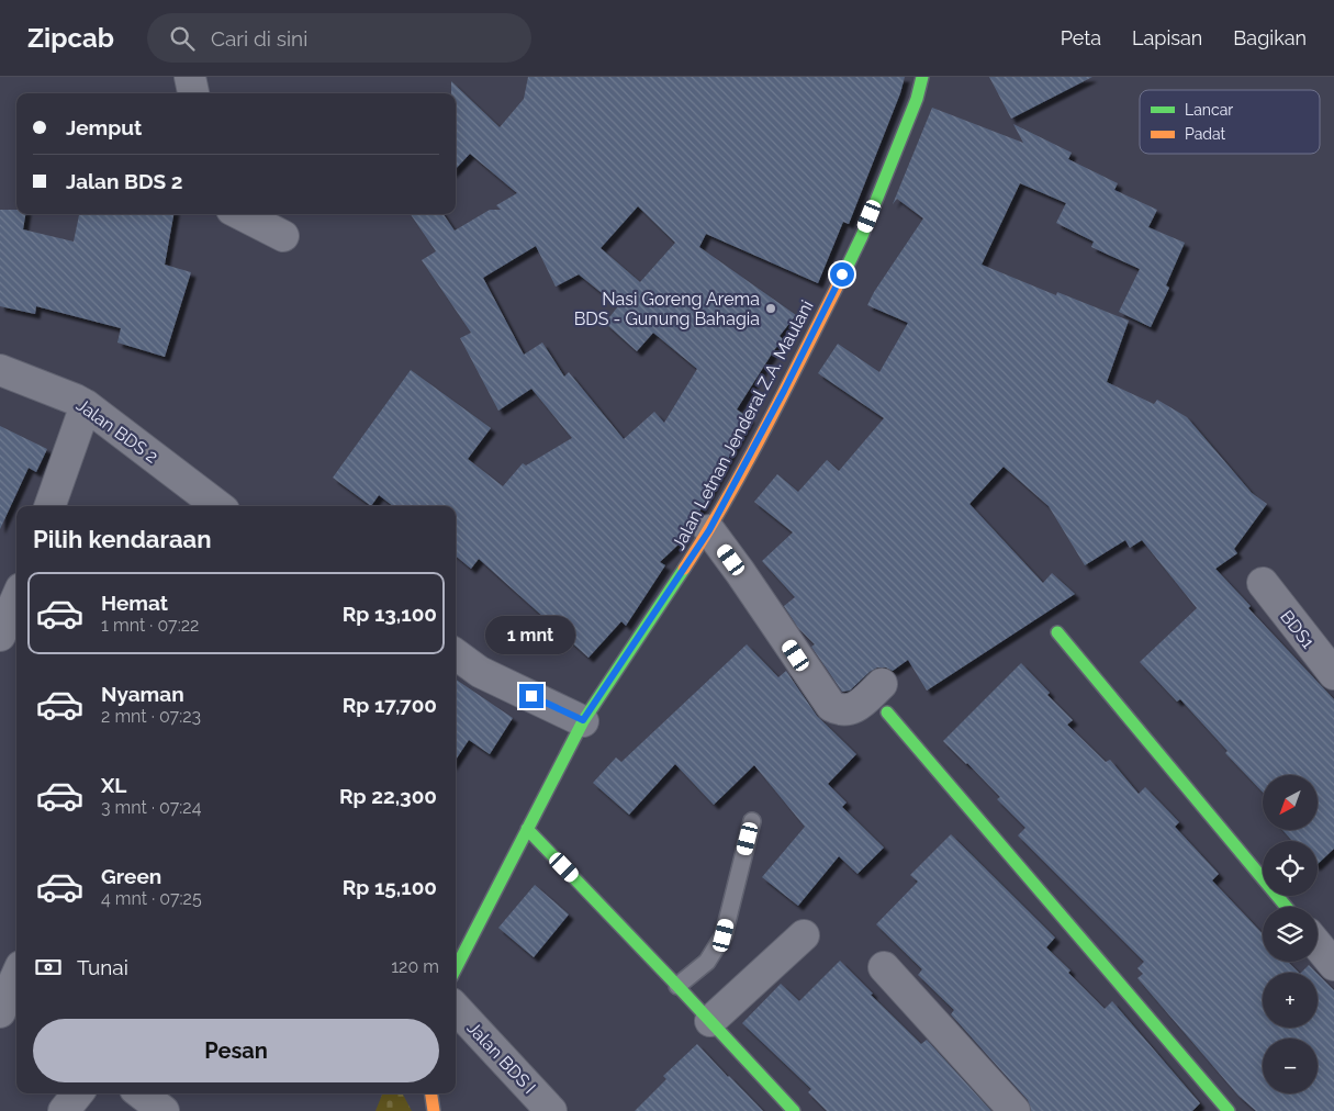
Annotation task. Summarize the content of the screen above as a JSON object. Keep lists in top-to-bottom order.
{
  "streets": {
    "street": [
      "Jalan Letnan Jenderal Z.A. Maulani",
      "Jalan BDS 2",
      "BDS1",
      "Jalan BDS I"
    ]
  },
  "places": ["Nasi Goreng Arema BDS - Gunung Bahagia"],
  "legend": ["Lancar", "Padat"],
  "north": "bottom left",
  "page": {
    "header": "Zipcab",
    "search": "Cari di sini",
    "nav": ["Peta", "Lapisan", "Bagikan"],
    "banner": ["Jemput", "Jalan BDS 2"],
    "heading": "Pilih kendaraan",
    "list": [
      {
        "name": "Hemat",
        "note": "1 mnt · 07:22",
        "value": "Rp 13,100"
      },
      {
        "name": "Nyaman",
        "note": "2 mnt · 07:23",
        "value": "Rp 17,700"
      },
      {
        "name": "XL",
        "note": "3 mnt · 07:24",
        "value": "Rp 22,300"
      },
      {
        "name": "Green",
        "note": "4 mnt · 07:25",
        "value": "Rp 15,100"
      }
    ],
    "bubble": "1 mnt",
    "map_buttons": ["+", "−"],
    "pay": ["Tunai", "120 m"],
    "buttons": "Pesan"
  }
}
